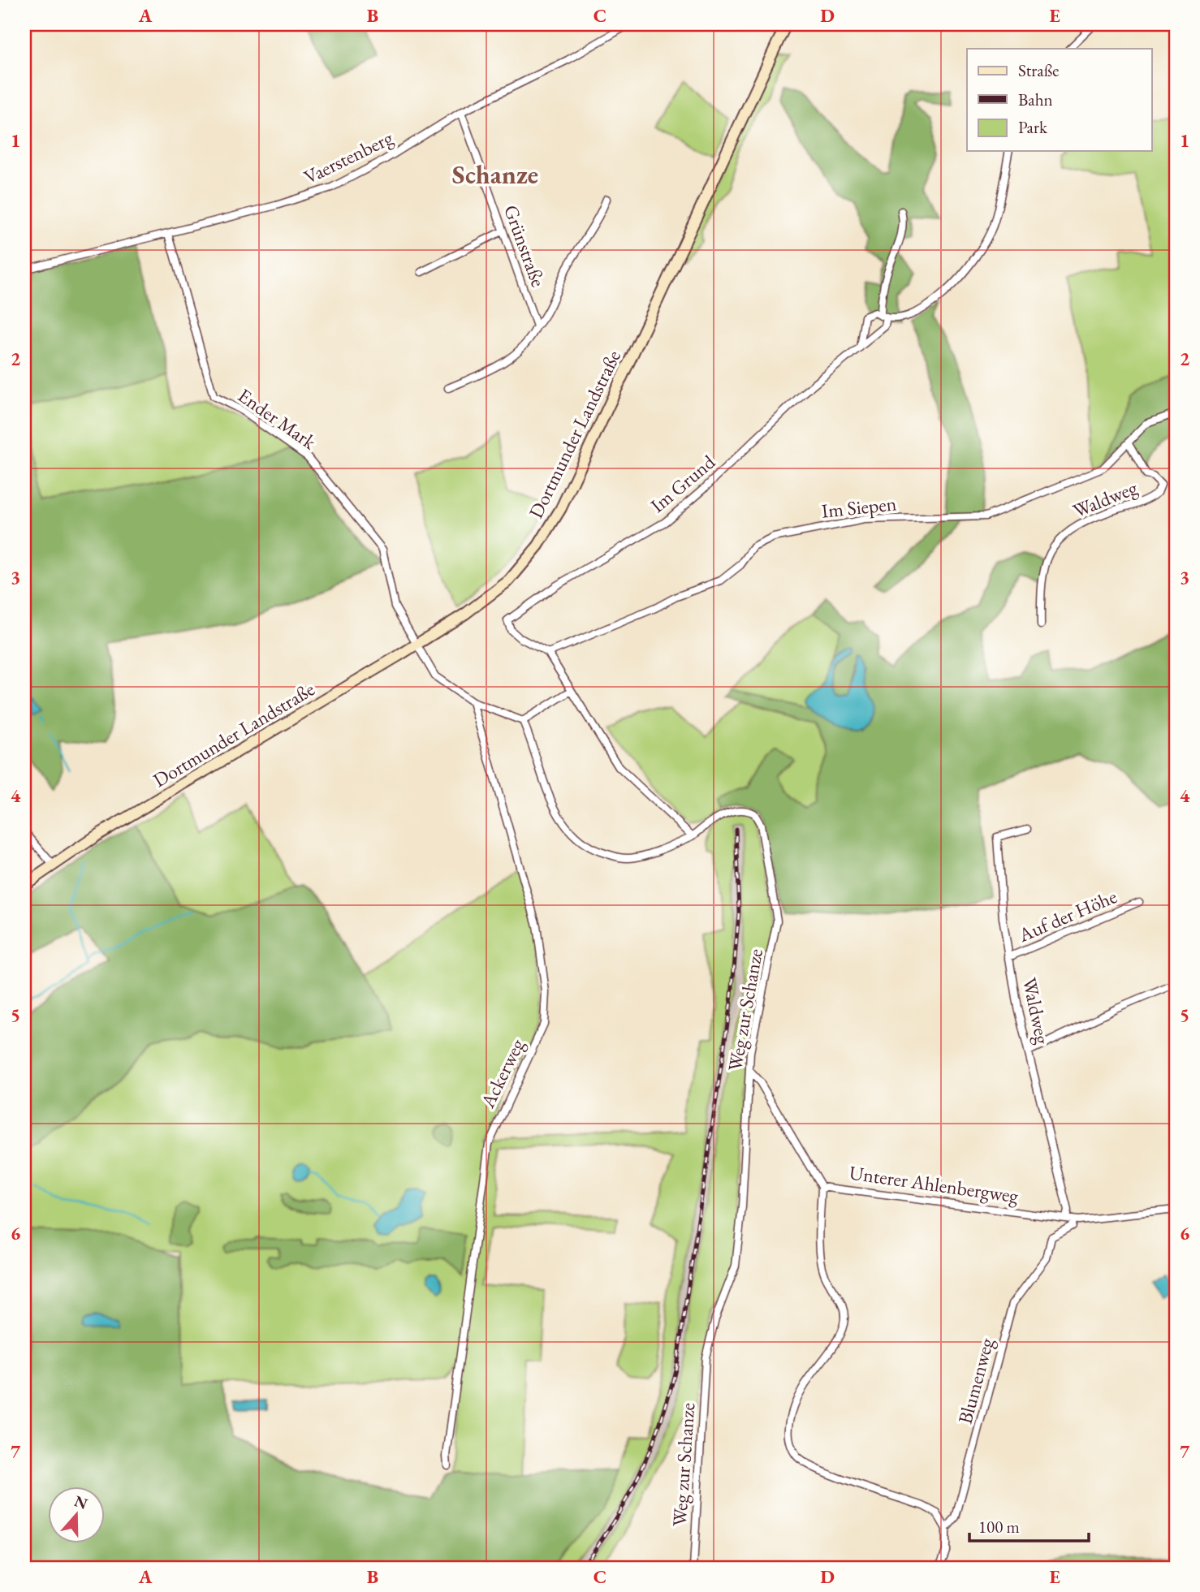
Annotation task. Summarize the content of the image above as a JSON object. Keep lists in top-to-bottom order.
{
  "streets": {
    "main road": ["Dortmunder Landstraße"],
    "street": [
      "Vaerstenberg",
      "Grünstraße",
      "Ender Mark",
      "Im Grund",
      "Waldweg",
      "Im Siepen",
      "Auf der Höhe",
      "Weg zur Schanze",
      "Ackerweg",
      "Unterer Ahlenbergweg",
      "Blumenweg"
    ]
  },
  "crossings": [
    ["Vaerstenberg", "Grünstraße"],
    ["Vaerstenberg", "Ender Mark"],
    ["Ender Mark", "Dortmunder Landstraße"],
    ["Ender Mark", "Ackerweg"],
    ["Im Grund", "Im Siepen"],
    ["Waldweg", "Im Siepen"],
    ["Waldweg", "Auf der Höhe"],
    ["Waldweg", "Unterer Ahlenbergweg"],
    ["Waldweg", "Blumenweg"],
    ["Weg zur Schanze", "Unterer Ahlenbergweg"],
    ["Unterer Ahlenbergweg", "Blumenweg"]
  ],
  "districts": ["Schanze"],
  "legend": ["Straße", "Bahn", "Park"],
  "scale_bar": "100 m",
  "north": "top",
  "grid": {
    "columns": [
      "A",
      "B",
      "C",
      "D",
      "E"
    ],
    "rows": [
      "1",
      "2",
      "3",
      "4",
      "5",
      "6",
      "7"
    ]
  }
}
